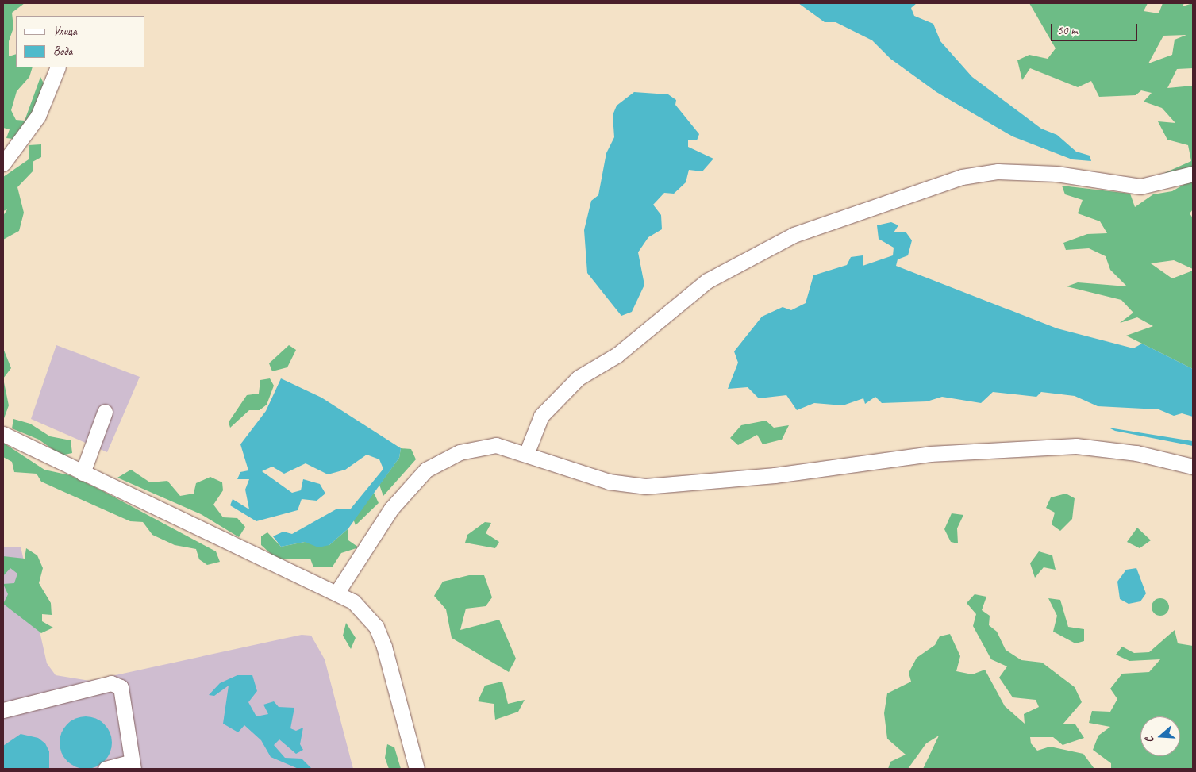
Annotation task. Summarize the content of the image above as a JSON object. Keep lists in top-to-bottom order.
{
  "legend": ["Улица", "Вода"],
  "scale_bar": "50 m",
  "north": "left"
}
